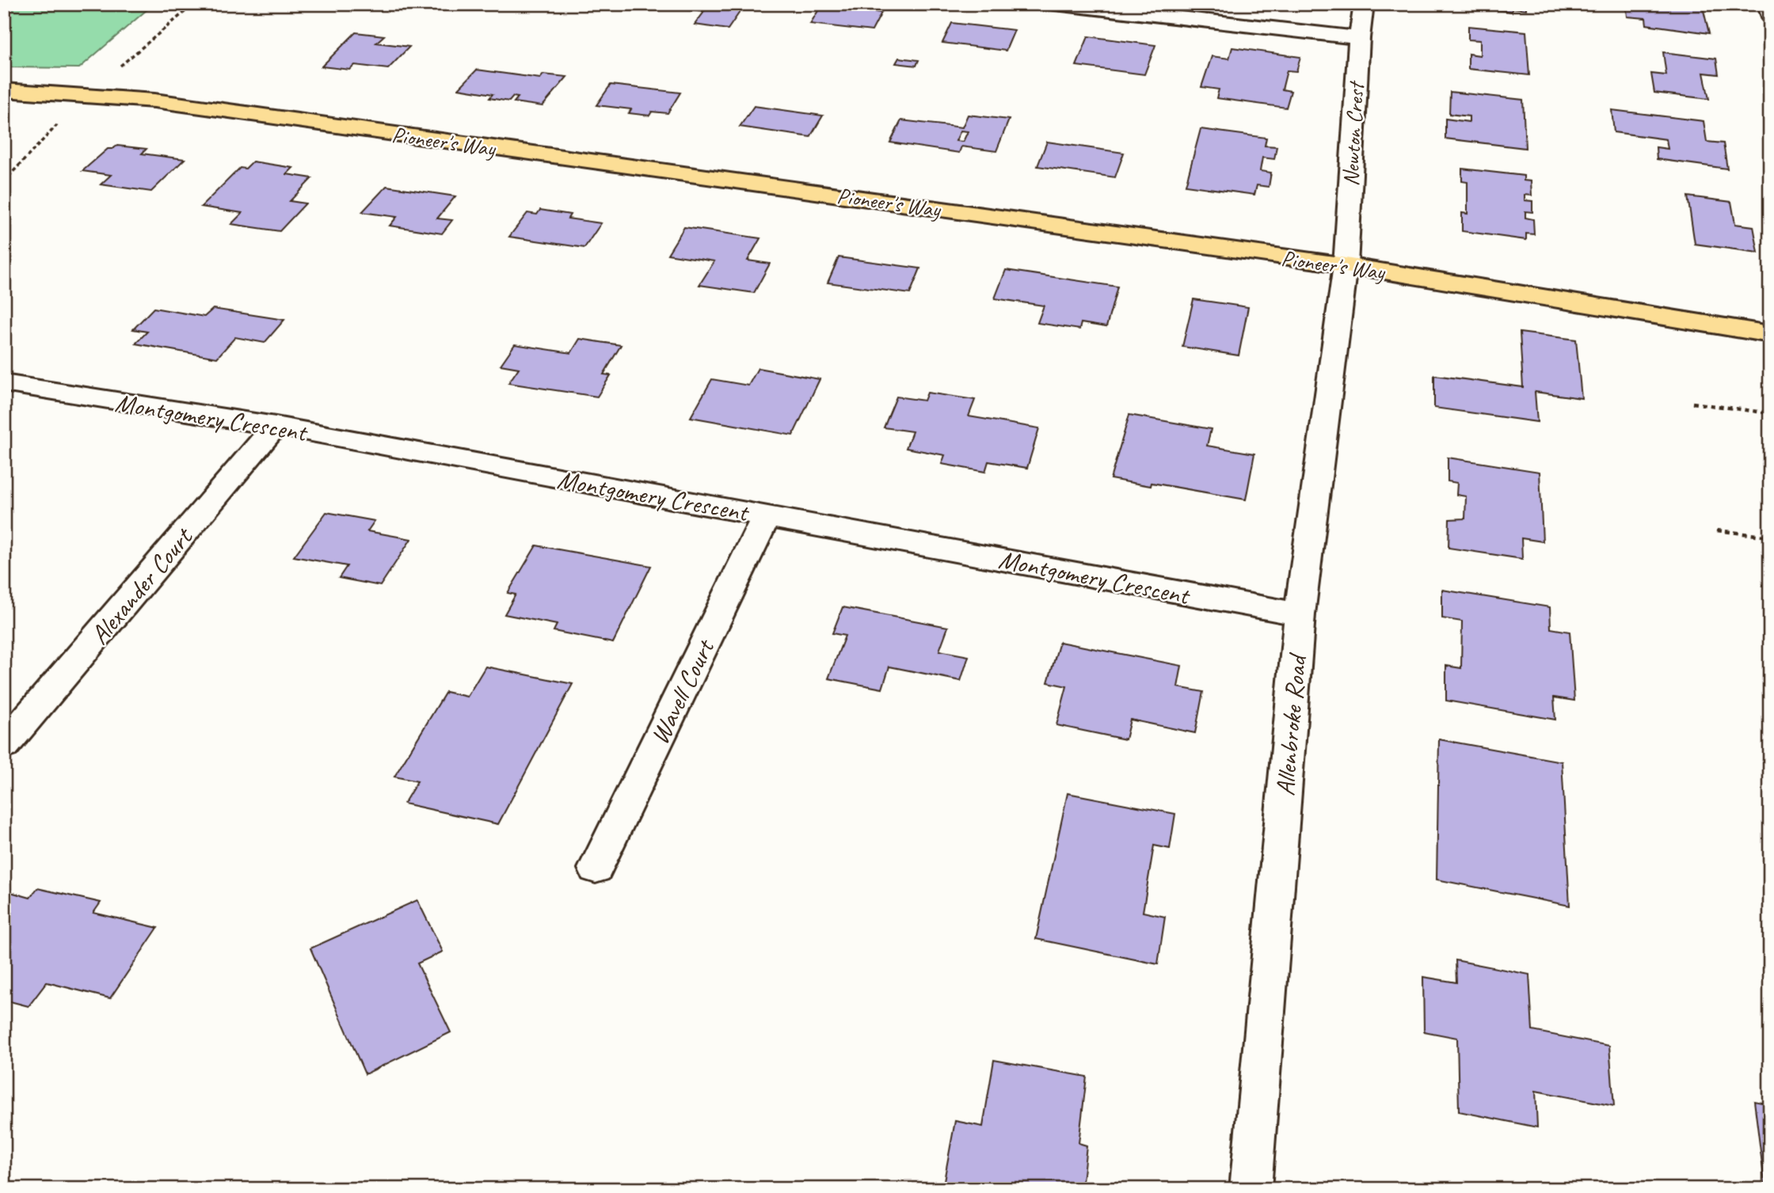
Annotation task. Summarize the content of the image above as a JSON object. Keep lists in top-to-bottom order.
{
  "streets": {
    "main road": ["Pioneer's Way"],
    "street": [
      "Newton Crest",
      "Montgomery Crescent",
      "Alexander Court",
      "Wavell Court",
      "Allenbroke Road"
    ]
  },
  "crossings": [
    ["Newton Crest", "Pioneer's Way"],
    ["Newton Crest", "Allenbroke Road"],
    ["Pioneer's Way", "Allenbroke Road"],
    ["Montgomery Crescent", "Alexander Court"],
    ["Montgomery Crescent", "Wavell Court"],
    ["Montgomery Crescent", "Allenbroke Road"]
  ]
}
